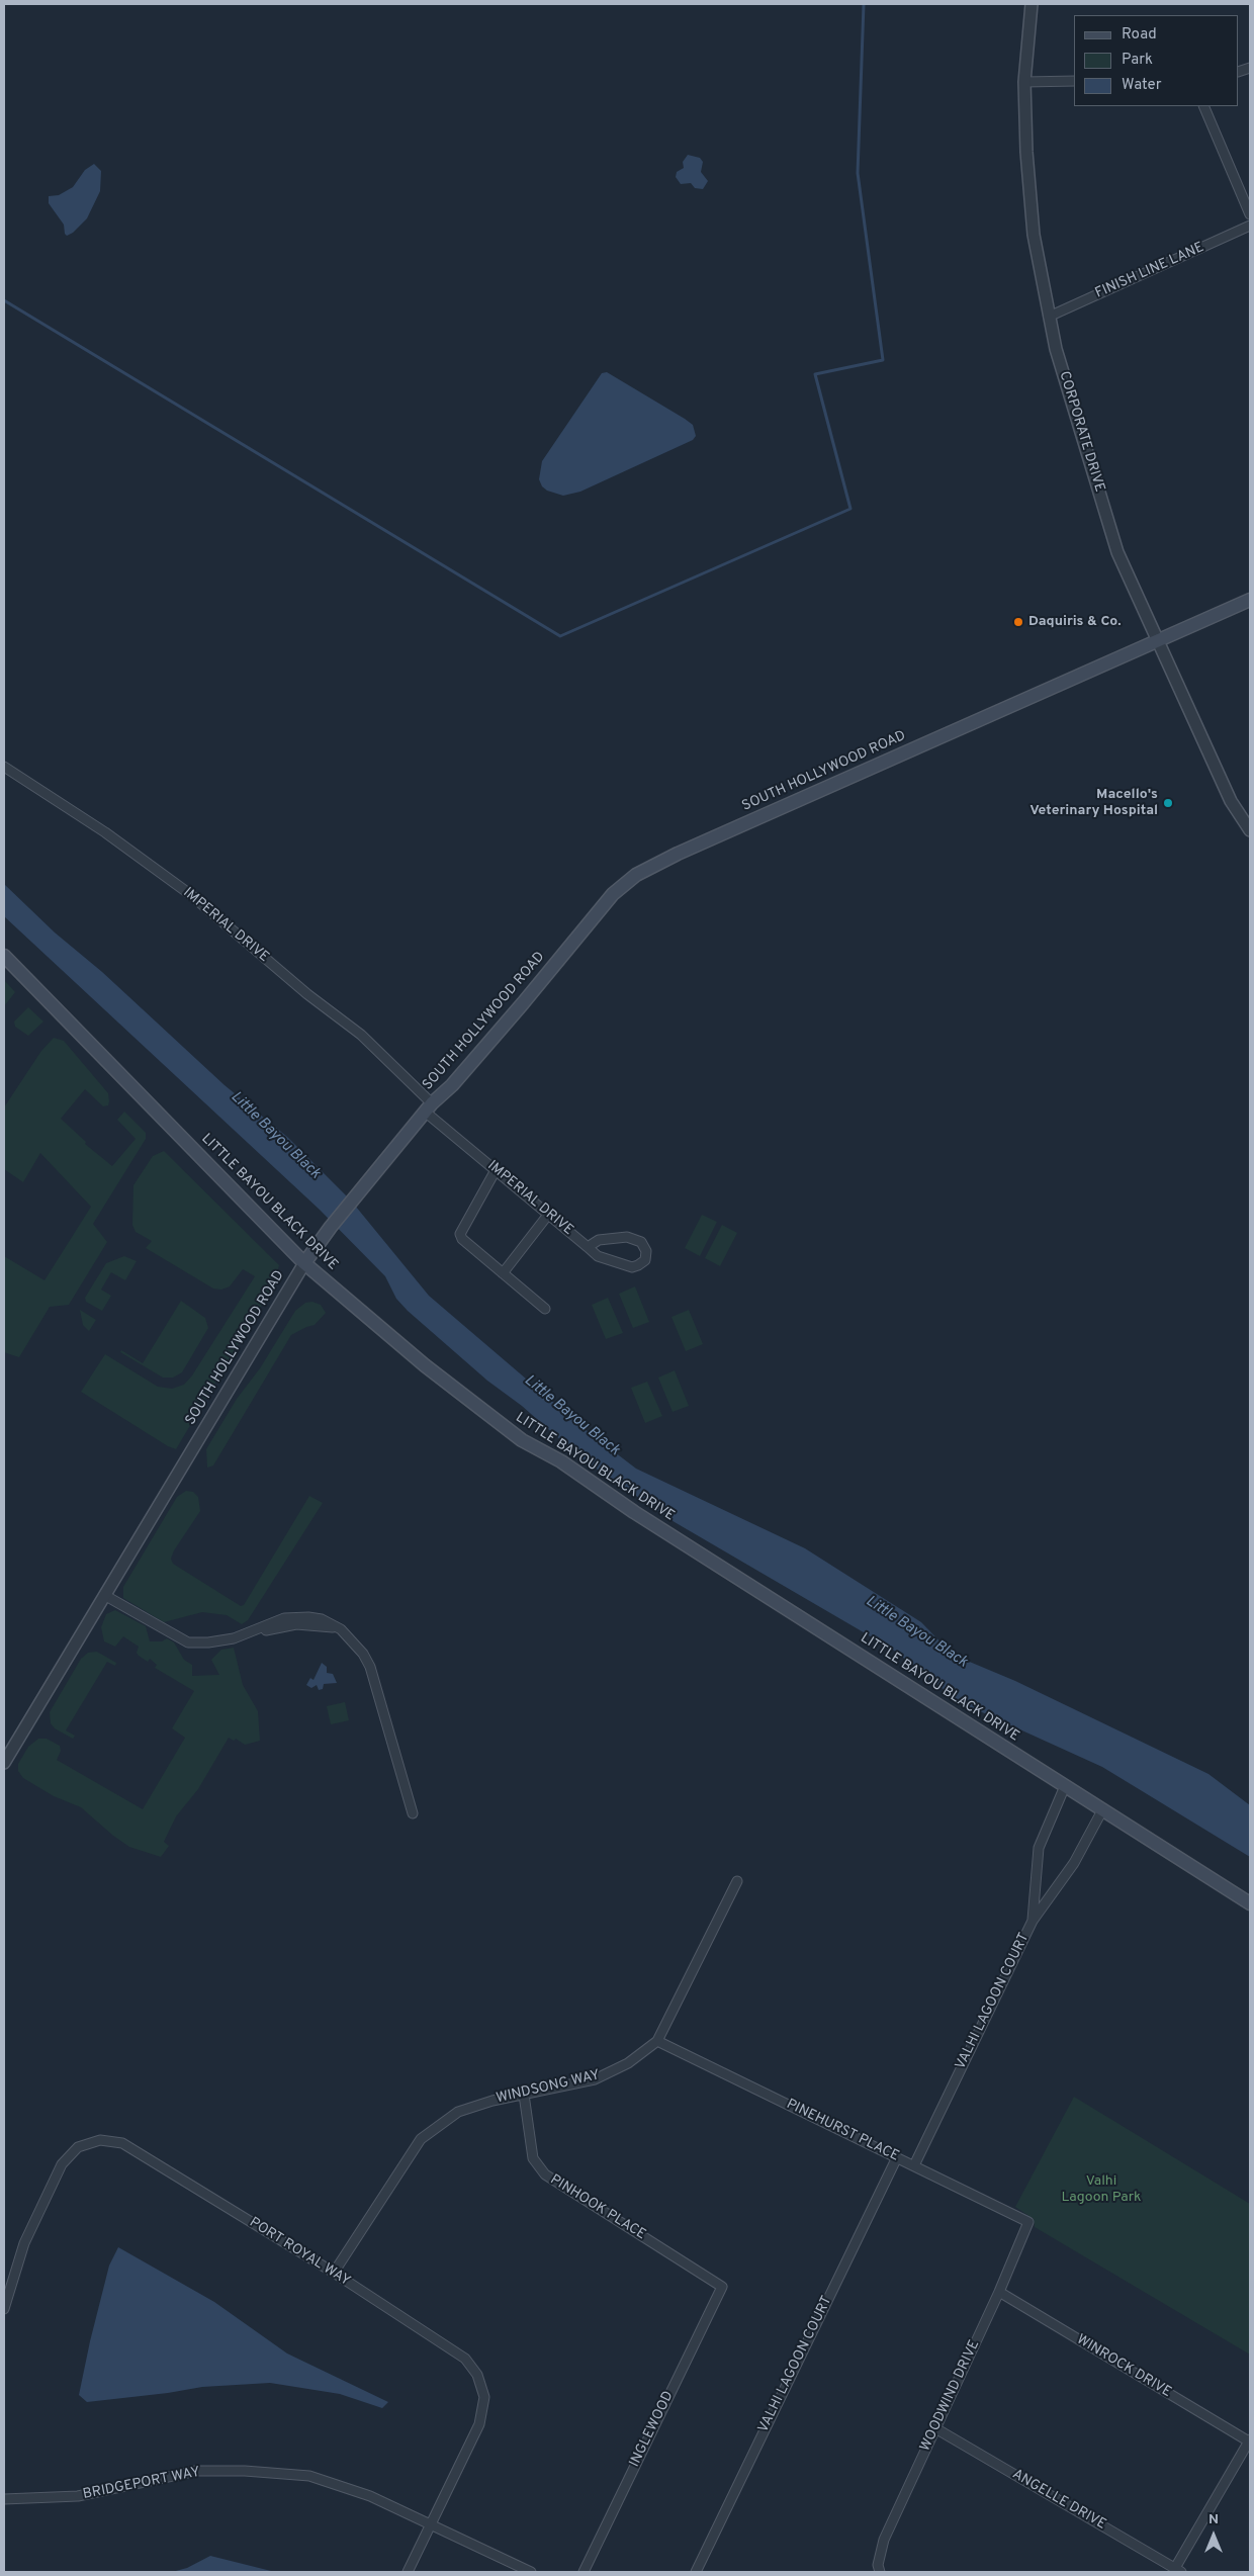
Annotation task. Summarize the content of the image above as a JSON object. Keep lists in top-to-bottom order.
{
  "streets": {
    "main road": ["SOUTH HOLLYWOOD ROAD", "LITTLE BAYOU BLACK DRIVE"],
    "street": [
      "FINISH LINE LANE",
      "CORPORATE DRIVE",
      "IMPERIAL DRIVE",
      "VALHI LAGOON COURT",
      "WINDSONG WAY",
      "PINEHURST PLACE",
      "PINHOOK PLACE",
      "PORT ROYAL WAY",
      "WINROCK DRIVE",
      "WOODWIND DRIVE",
      "INGLEWOOD",
      "BRIDGEPORT WAY",
      "ANGELLE DRIVE"
    ]
  },
  "crossings": [
    ["FINISH LINE LANE", "CORPORATE DRIVE"],
    ["CORPORATE DRIVE", "SOUTH HOLLYWOOD ROAD"],
    ["SOUTH HOLLYWOOD ROAD", "IMPERIAL DRIVE"],
    ["SOUTH HOLLYWOOD ROAD", "LITTLE BAYOU BLACK DRIVE"],
    ["LITTLE BAYOU BLACK DRIVE", "VALHI LAGOON COURT"],
    ["VALHI LAGOON COURT", "PINEHURST PLACE"],
    ["WINDSONG WAY", "PINEHURST PLACE"],
    ["WINDSONG WAY", "PINHOOK PLACE"],
    ["WINDSONG WAY", "PORT ROYAL WAY"],
    ["PINEHURST PLACE", "WOODWIND DRIVE"],
    ["PINHOOK PLACE", "INGLEWOOD"],
    ["PORT ROYAL WAY", "BRIDGEPORT WAY"],
    ["WINROCK DRIVE", "WOODWIND DRIVE"],
    ["WOODWIND DRIVE", "ANGELLE DRIVE"]
  ],
  "water": ["Little Bayou Black"],
  "parks": ["Valhi Lagoon Park"],
  "places": ["Daquiris & Co.", "Macello's Veterinary Hospital"],
  "legend": ["Road", "Park", "Water"],
  "north": "top"
}
